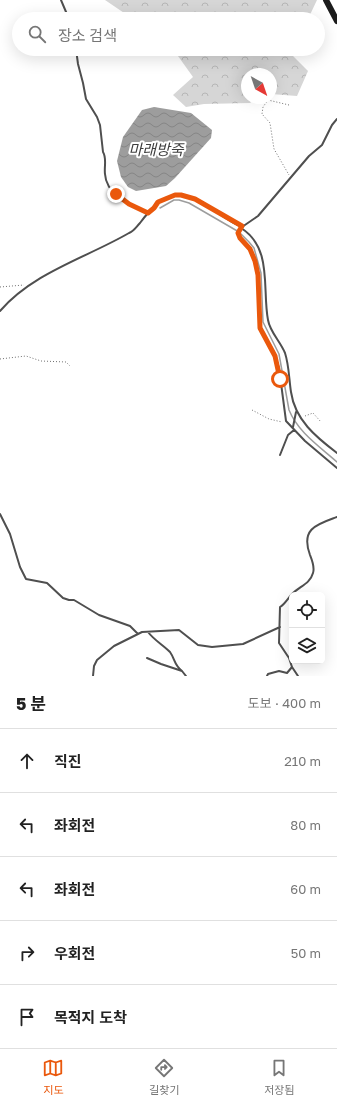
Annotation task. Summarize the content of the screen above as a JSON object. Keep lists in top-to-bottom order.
{
  "water": ["마래방죽"],
  "north": "bottom right",
  "page": {
    "search": "장소 검색",
    "heading": ["5 분", "도보 · 400 m"],
    "list": [
      ["직진", "210 m"],
      ["좌회전", "80 m"],
      ["좌회전", "60 m"],
      ["우회전", "50 m"],
      "목적지 도착"
    ],
    "nav": ["지도", "길찾기", "저장됨"]
  }
}
